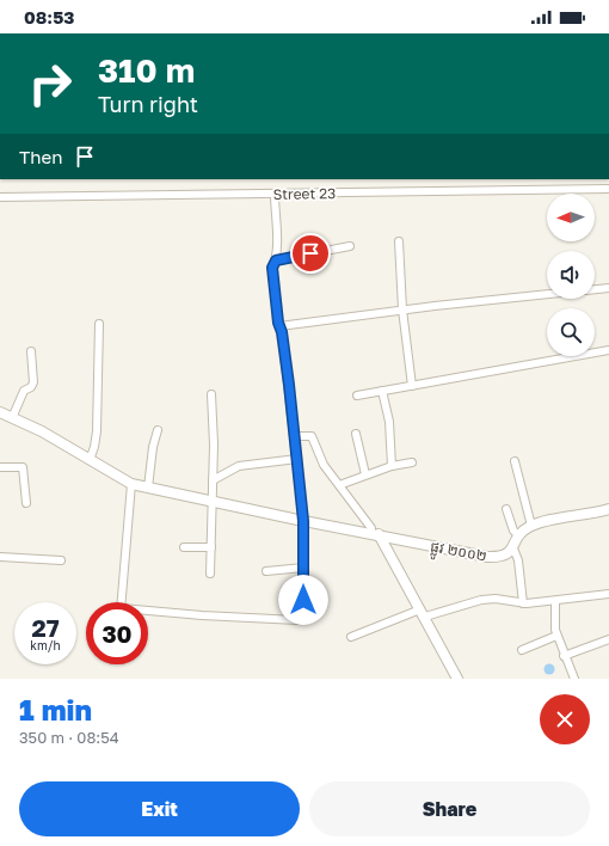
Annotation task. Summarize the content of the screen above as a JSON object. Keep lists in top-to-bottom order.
{
  "streets": {
    "street": ["Street 23", "ផ្លូវ ២០០២"]
  },
  "north": "left",
  "page": {
    "status": "08:53",
    "turn": ["310 m", "Turn right"],
    "then": "Then",
    "speed": "27 km/h",
    "limit": "30",
    "heading": ["1 min", "350 m · 08:54"],
    "buttons": ["Exit", "Share"]
  }
}
